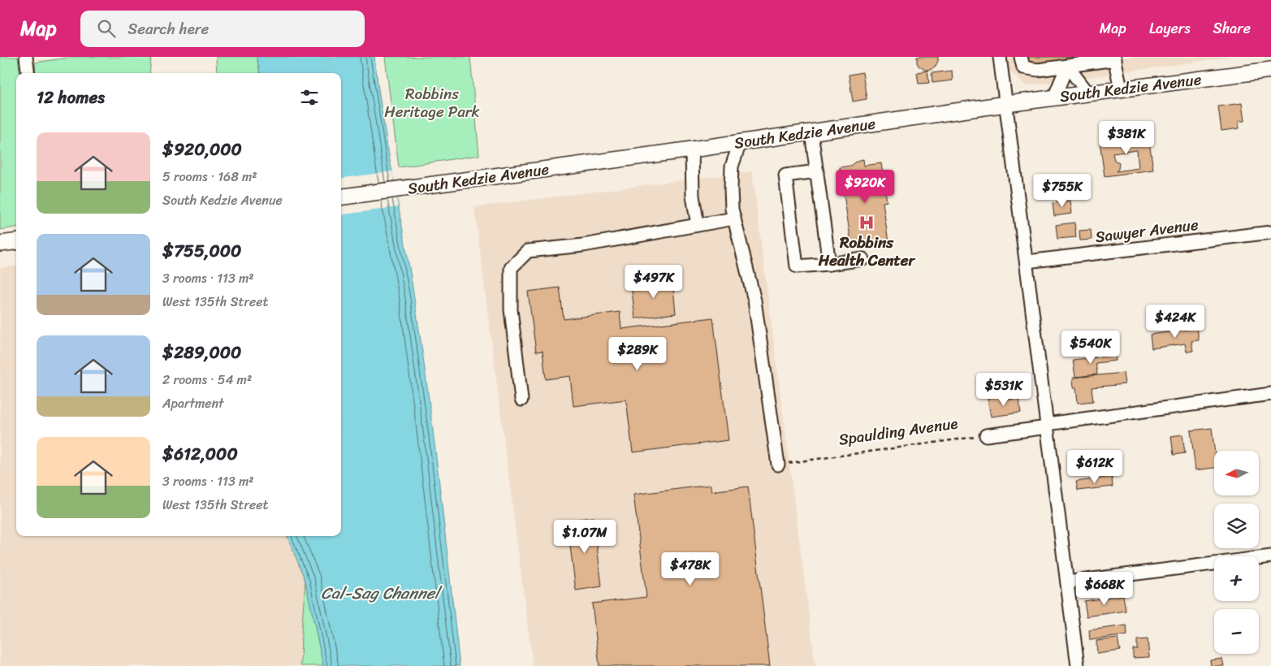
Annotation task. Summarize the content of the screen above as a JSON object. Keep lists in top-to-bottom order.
{
  "streets": {
    "main road": ["South Kedzie Avenue"],
    "street": ["Sawyer Avenue"],
    "path": ["Spaulding Avenue"]
  },
  "water": ["Cal-Sag Channel"],
  "parks": ["Robbins Heritage Park"],
  "places": {
    "hospital": ["Robbins Health Center"]
  },
  "north": "left",
  "page": {
    "header": "Map",
    "search": "Search here",
    "nav": ["Map", "Layers", "Share"],
    "heading": "12 homes",
    "price": [
      "$381K",
      "$920K",
      "$755K",
      "$497K",
      "$424K",
      "$540K",
      "$289K",
      "$531K",
      "$612K",
      "$1.07M",
      "$478K",
      "$668K"
    ],
    "list": [
      {
        "name": "$920,000",
        "note": "5 rooms · 168 m² · South Kedzie Avenue"
      },
      {
        "name": "$755,000",
        "note": "3 rooms · 113 m² · West 135th Street"
      },
      {
        "name": "$289,000",
        "note": "2 rooms · 54 m² · Apartment"
      },
      {
        "name": "$612,000",
        "note": "3 rooms · 113 m² · West 135th Street"
      }
    ],
    "map_buttons": ["+", "−"]
  }
}
